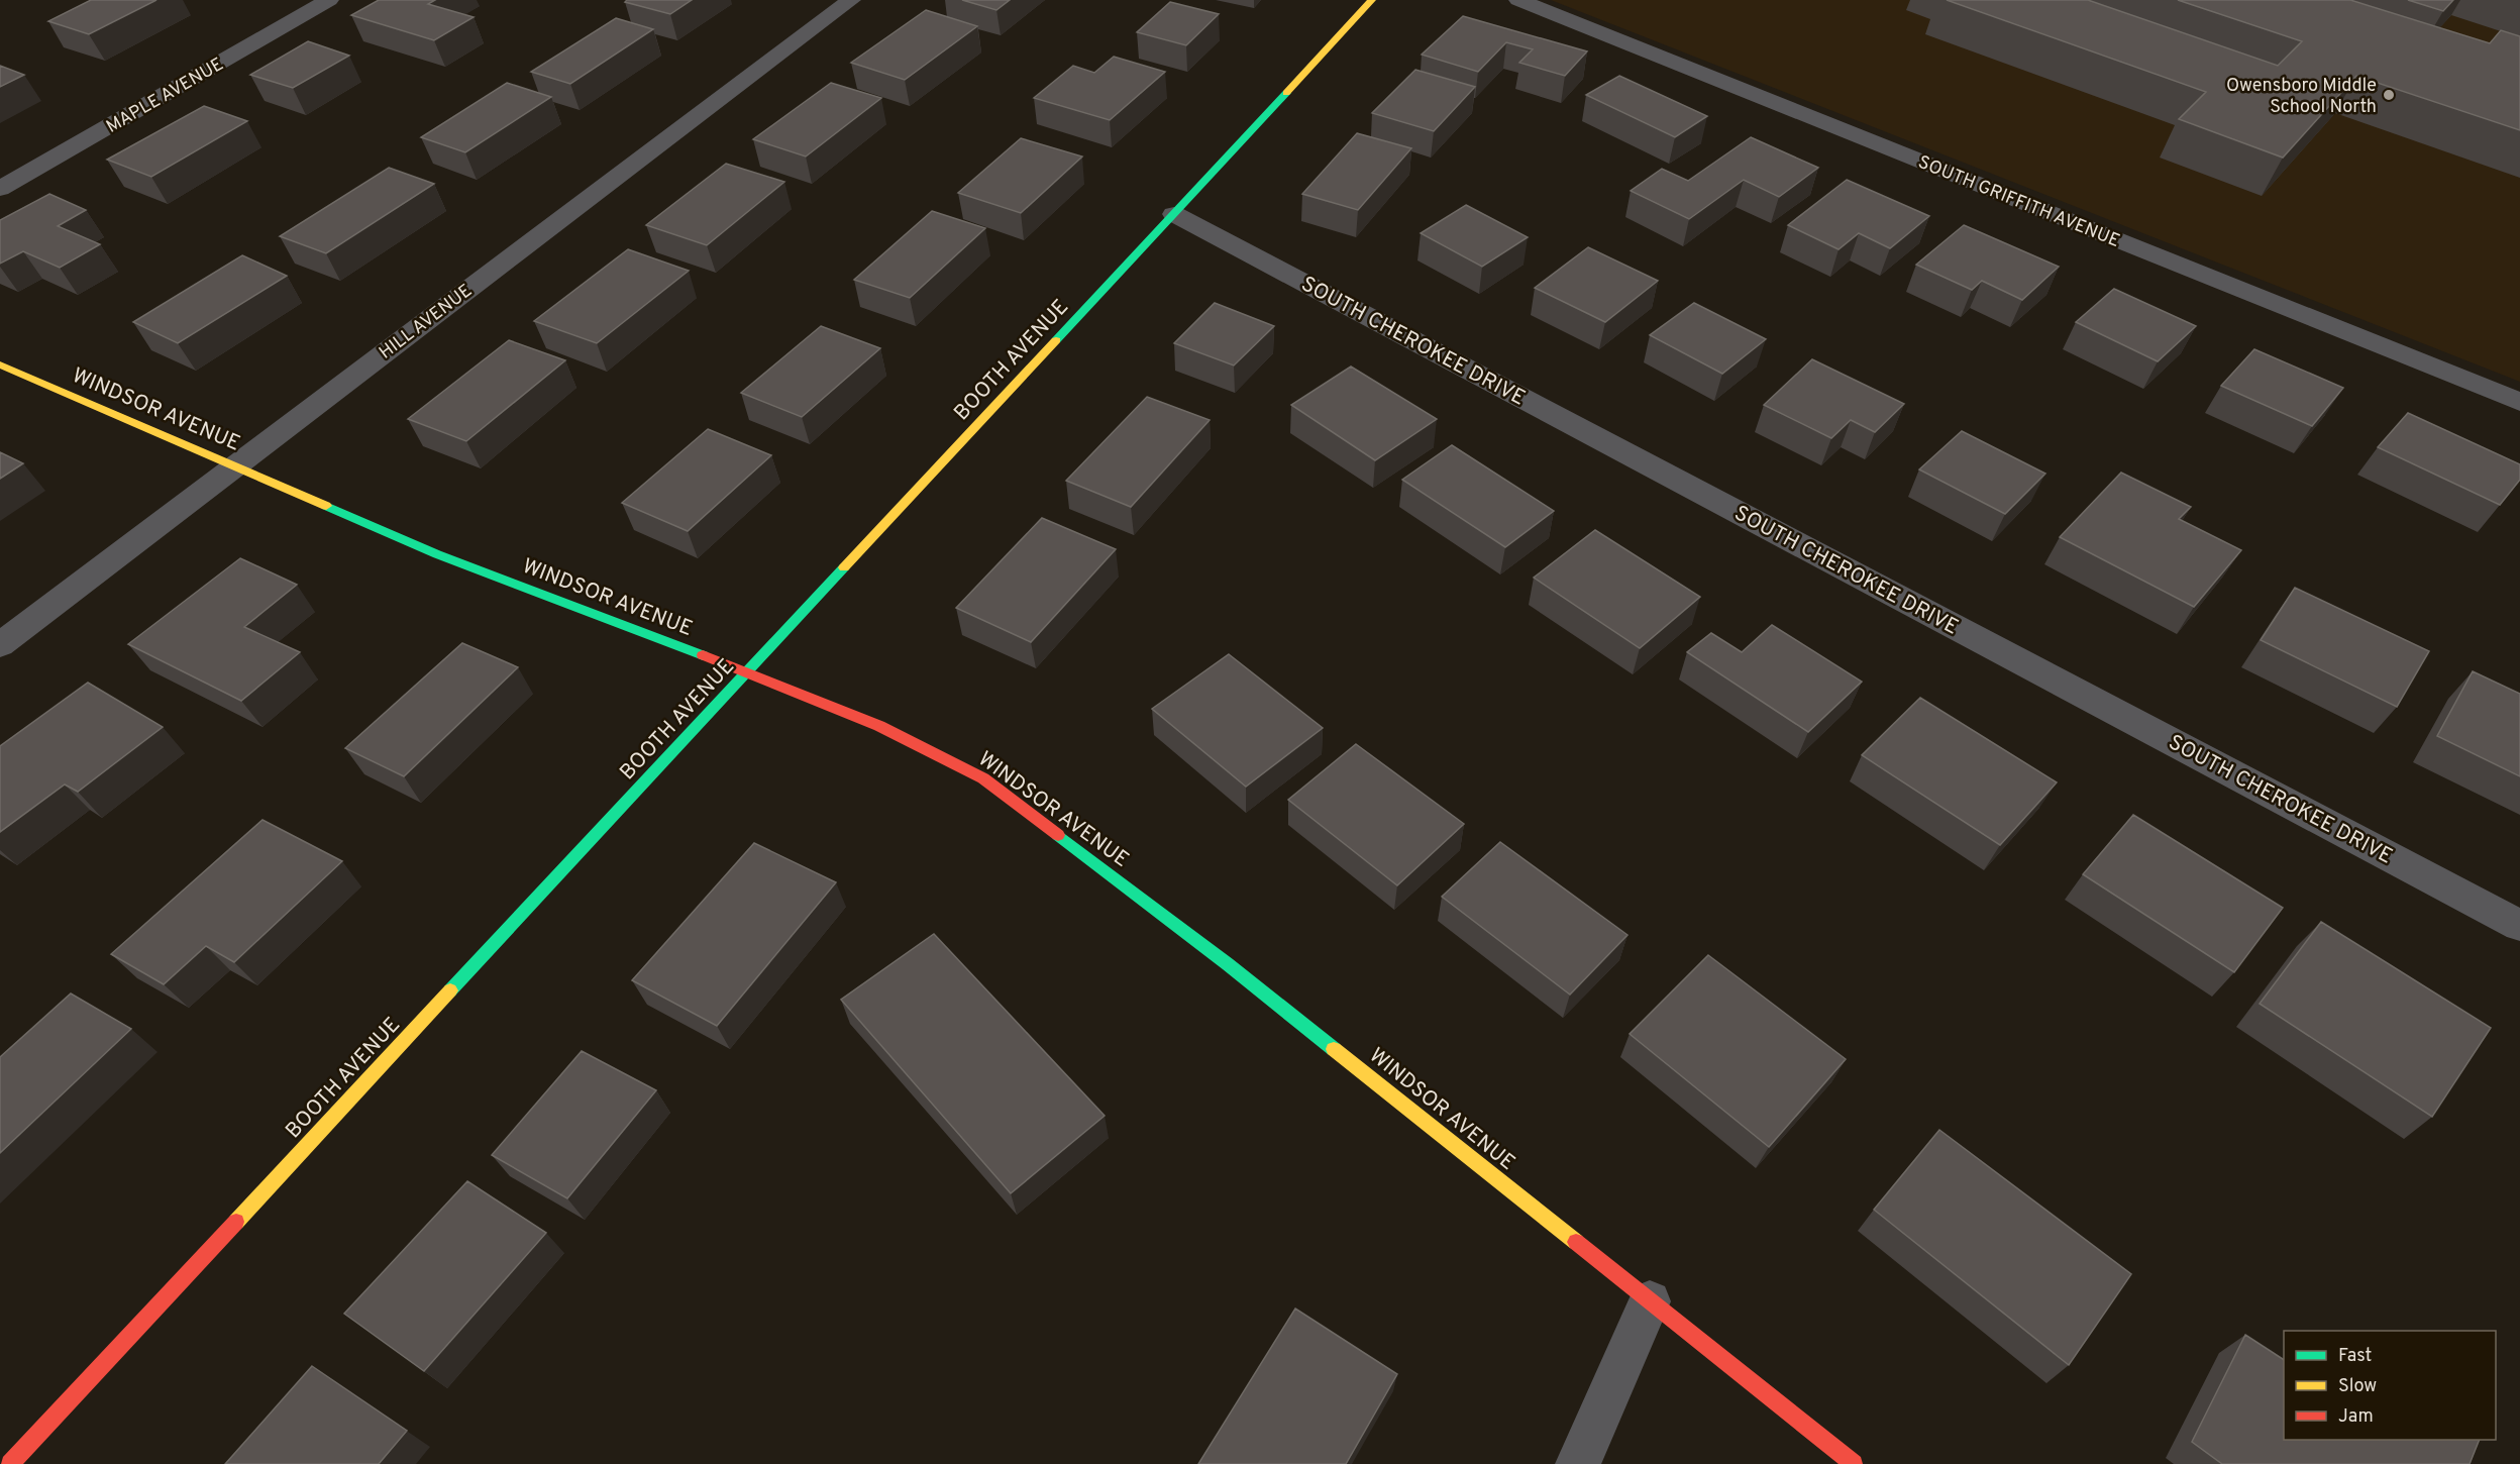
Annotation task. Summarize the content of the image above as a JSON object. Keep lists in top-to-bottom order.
{
  "streets": {
    "street": [
      "MAPLE AVENUE",
      "SOUTH GRIFFITH AVENUE",
      "HILL AVENUE",
      "SOUTH CHEROKEE DRIVE",
      "BOOTH AVENUE",
      "WINDSOR AVENUE"
    ]
  },
  "crossings": [
    ["HILL AVENUE", "WINDSOR AVENUE"],
    ["SOUTH CHEROKEE DRIVE", "BOOTH AVENUE"],
    ["BOOTH AVENUE", "WINDSOR AVENUE"]
  ],
  "places": ["Owensboro Middle School North"],
  "legend": ["Fast", "Slow", "Jam"]
}
